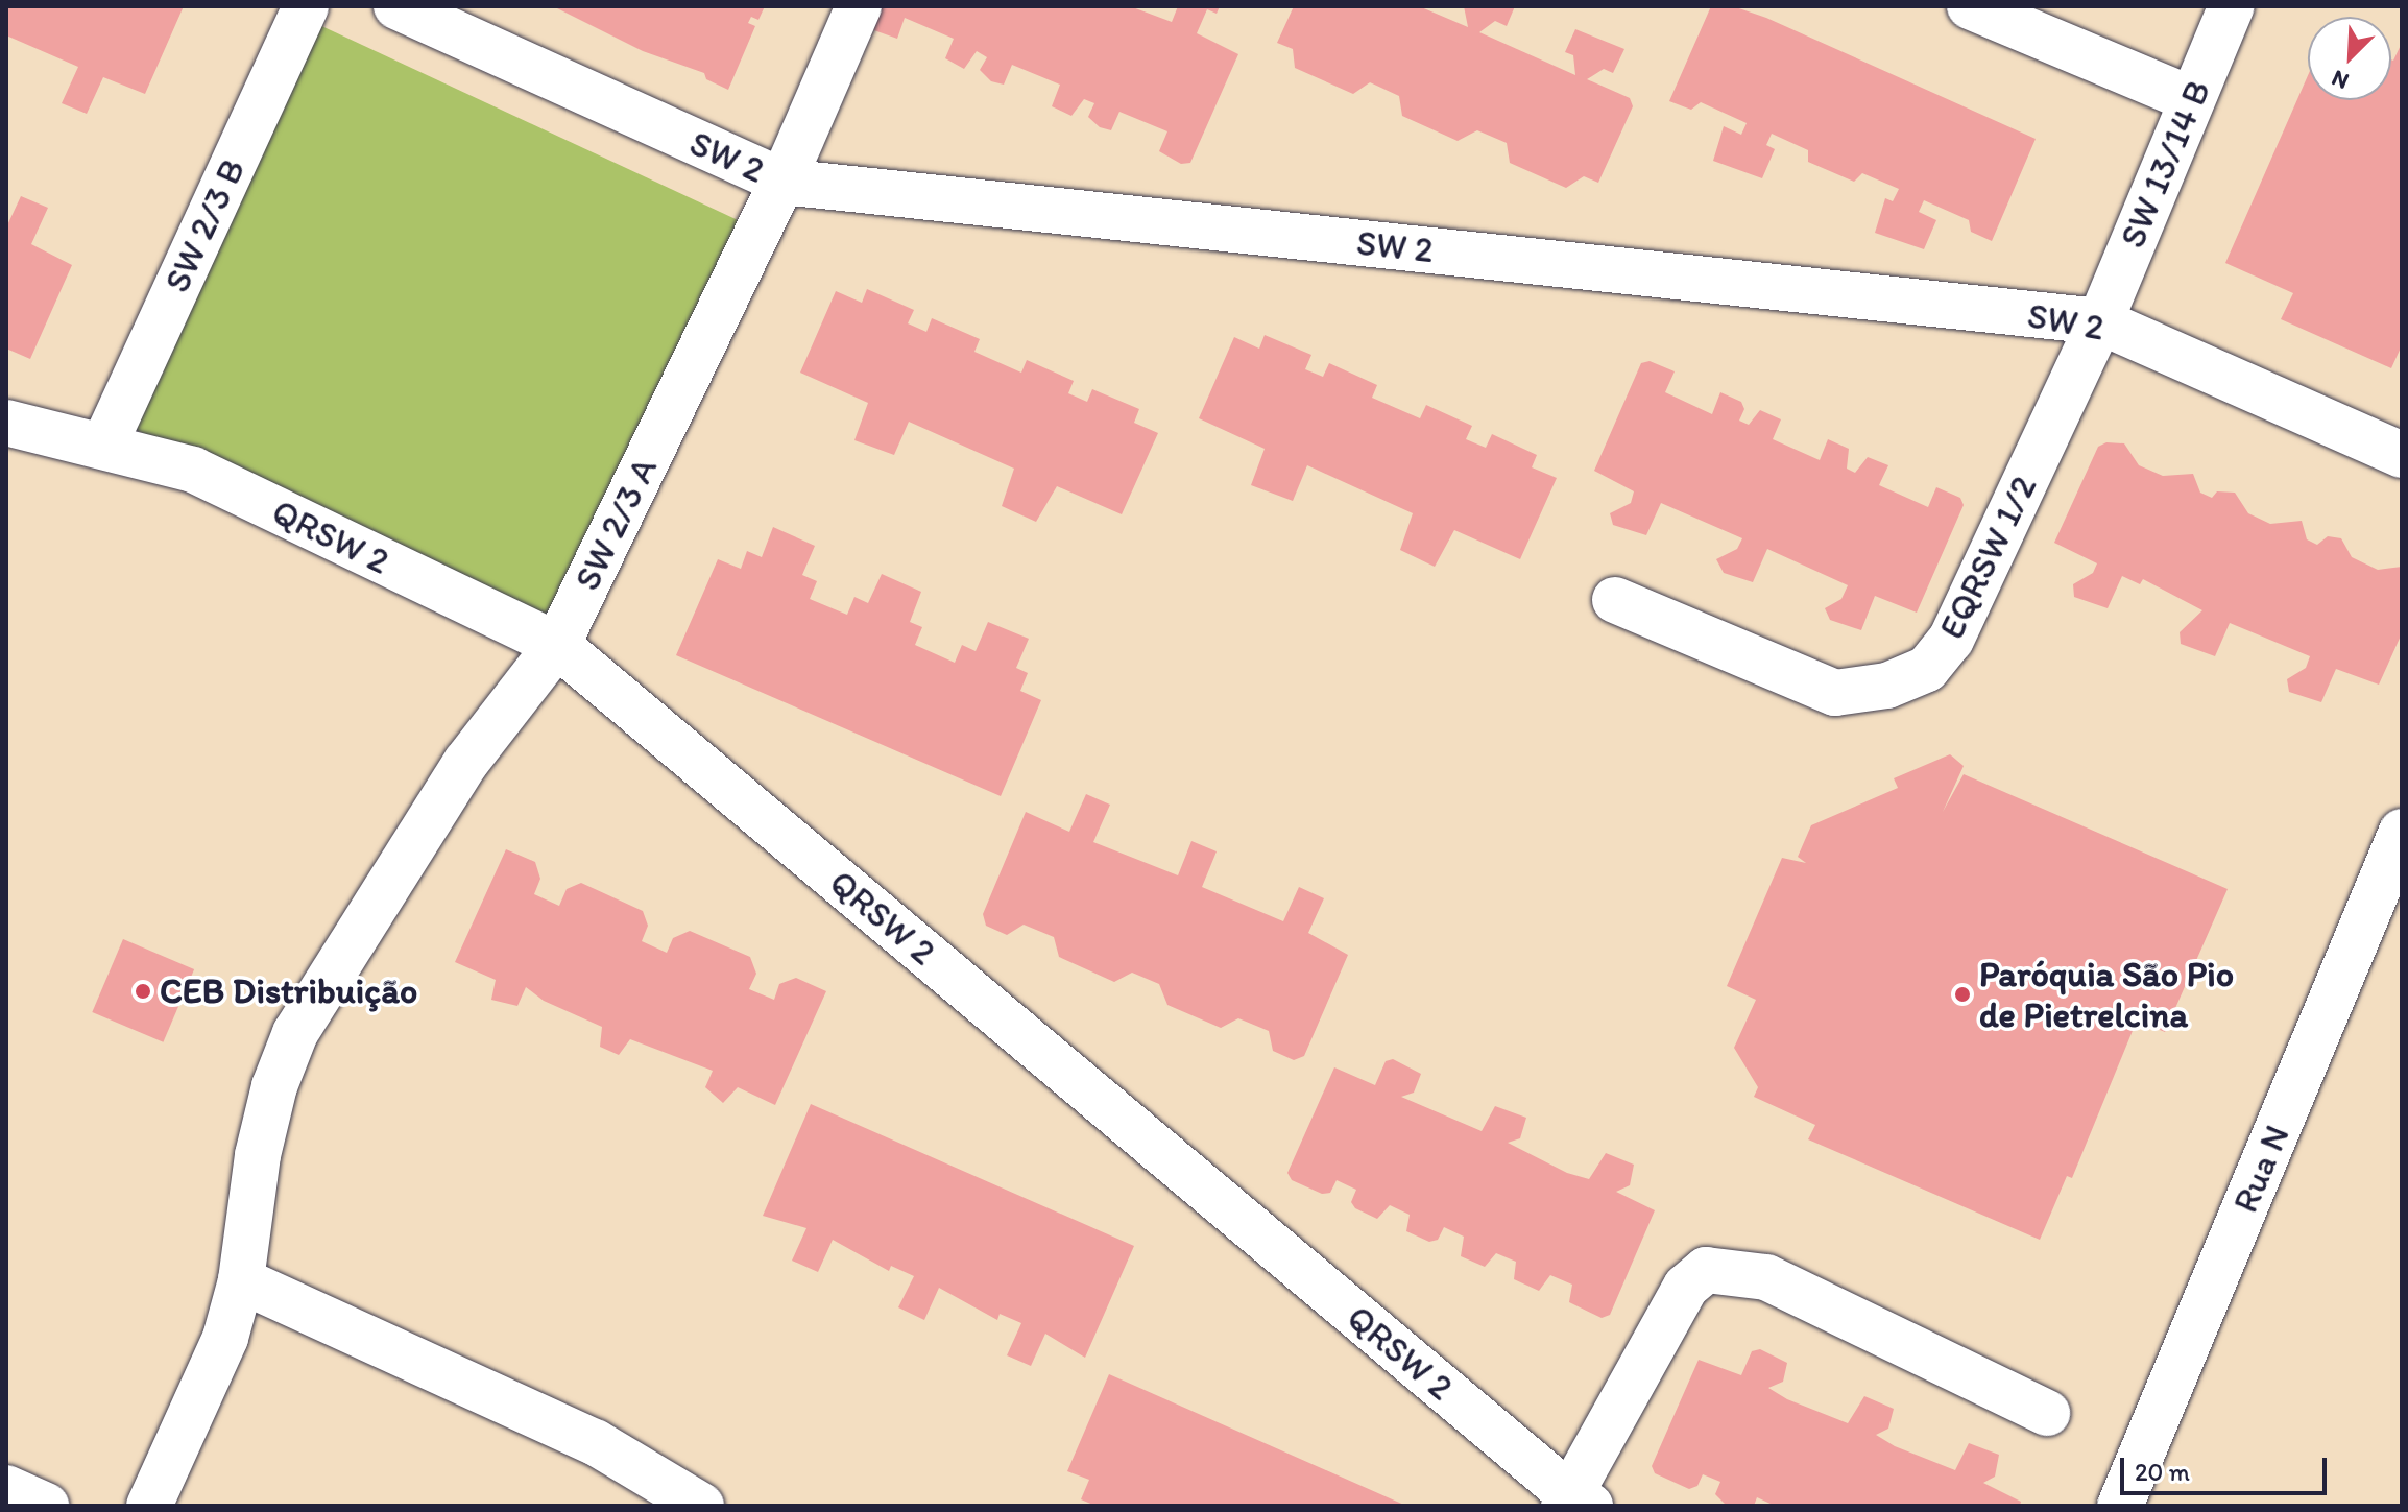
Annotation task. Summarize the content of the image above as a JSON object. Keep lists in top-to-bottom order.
{
  "streets": {
    "street": [
      "SW 2",
      "SW 13/14 B",
      "SW 2/3 B",
      "SW 2/3 A",
      "QRSW 2",
      "EQRSW 1/2",
      "Rua N"
    ]
  },
  "crossings": [
    ["SW 2", "SW 13/14 B"],
    ["SW 2", "SW 2/3 A"],
    ["SW 2", "EQRSW 1/2"],
    ["SW 13/14 B", "EQRSW 1/2"],
    ["SW 2/3 B", "QRSW 2"],
    ["SW 2/3 A", "QRSW 2"]
  ],
  "places": ["CEB Distribuição", "Paróquia São Pio de Pietrelcina"],
  "scale_bar": "20 m",
  "north": "bottom left"
}
